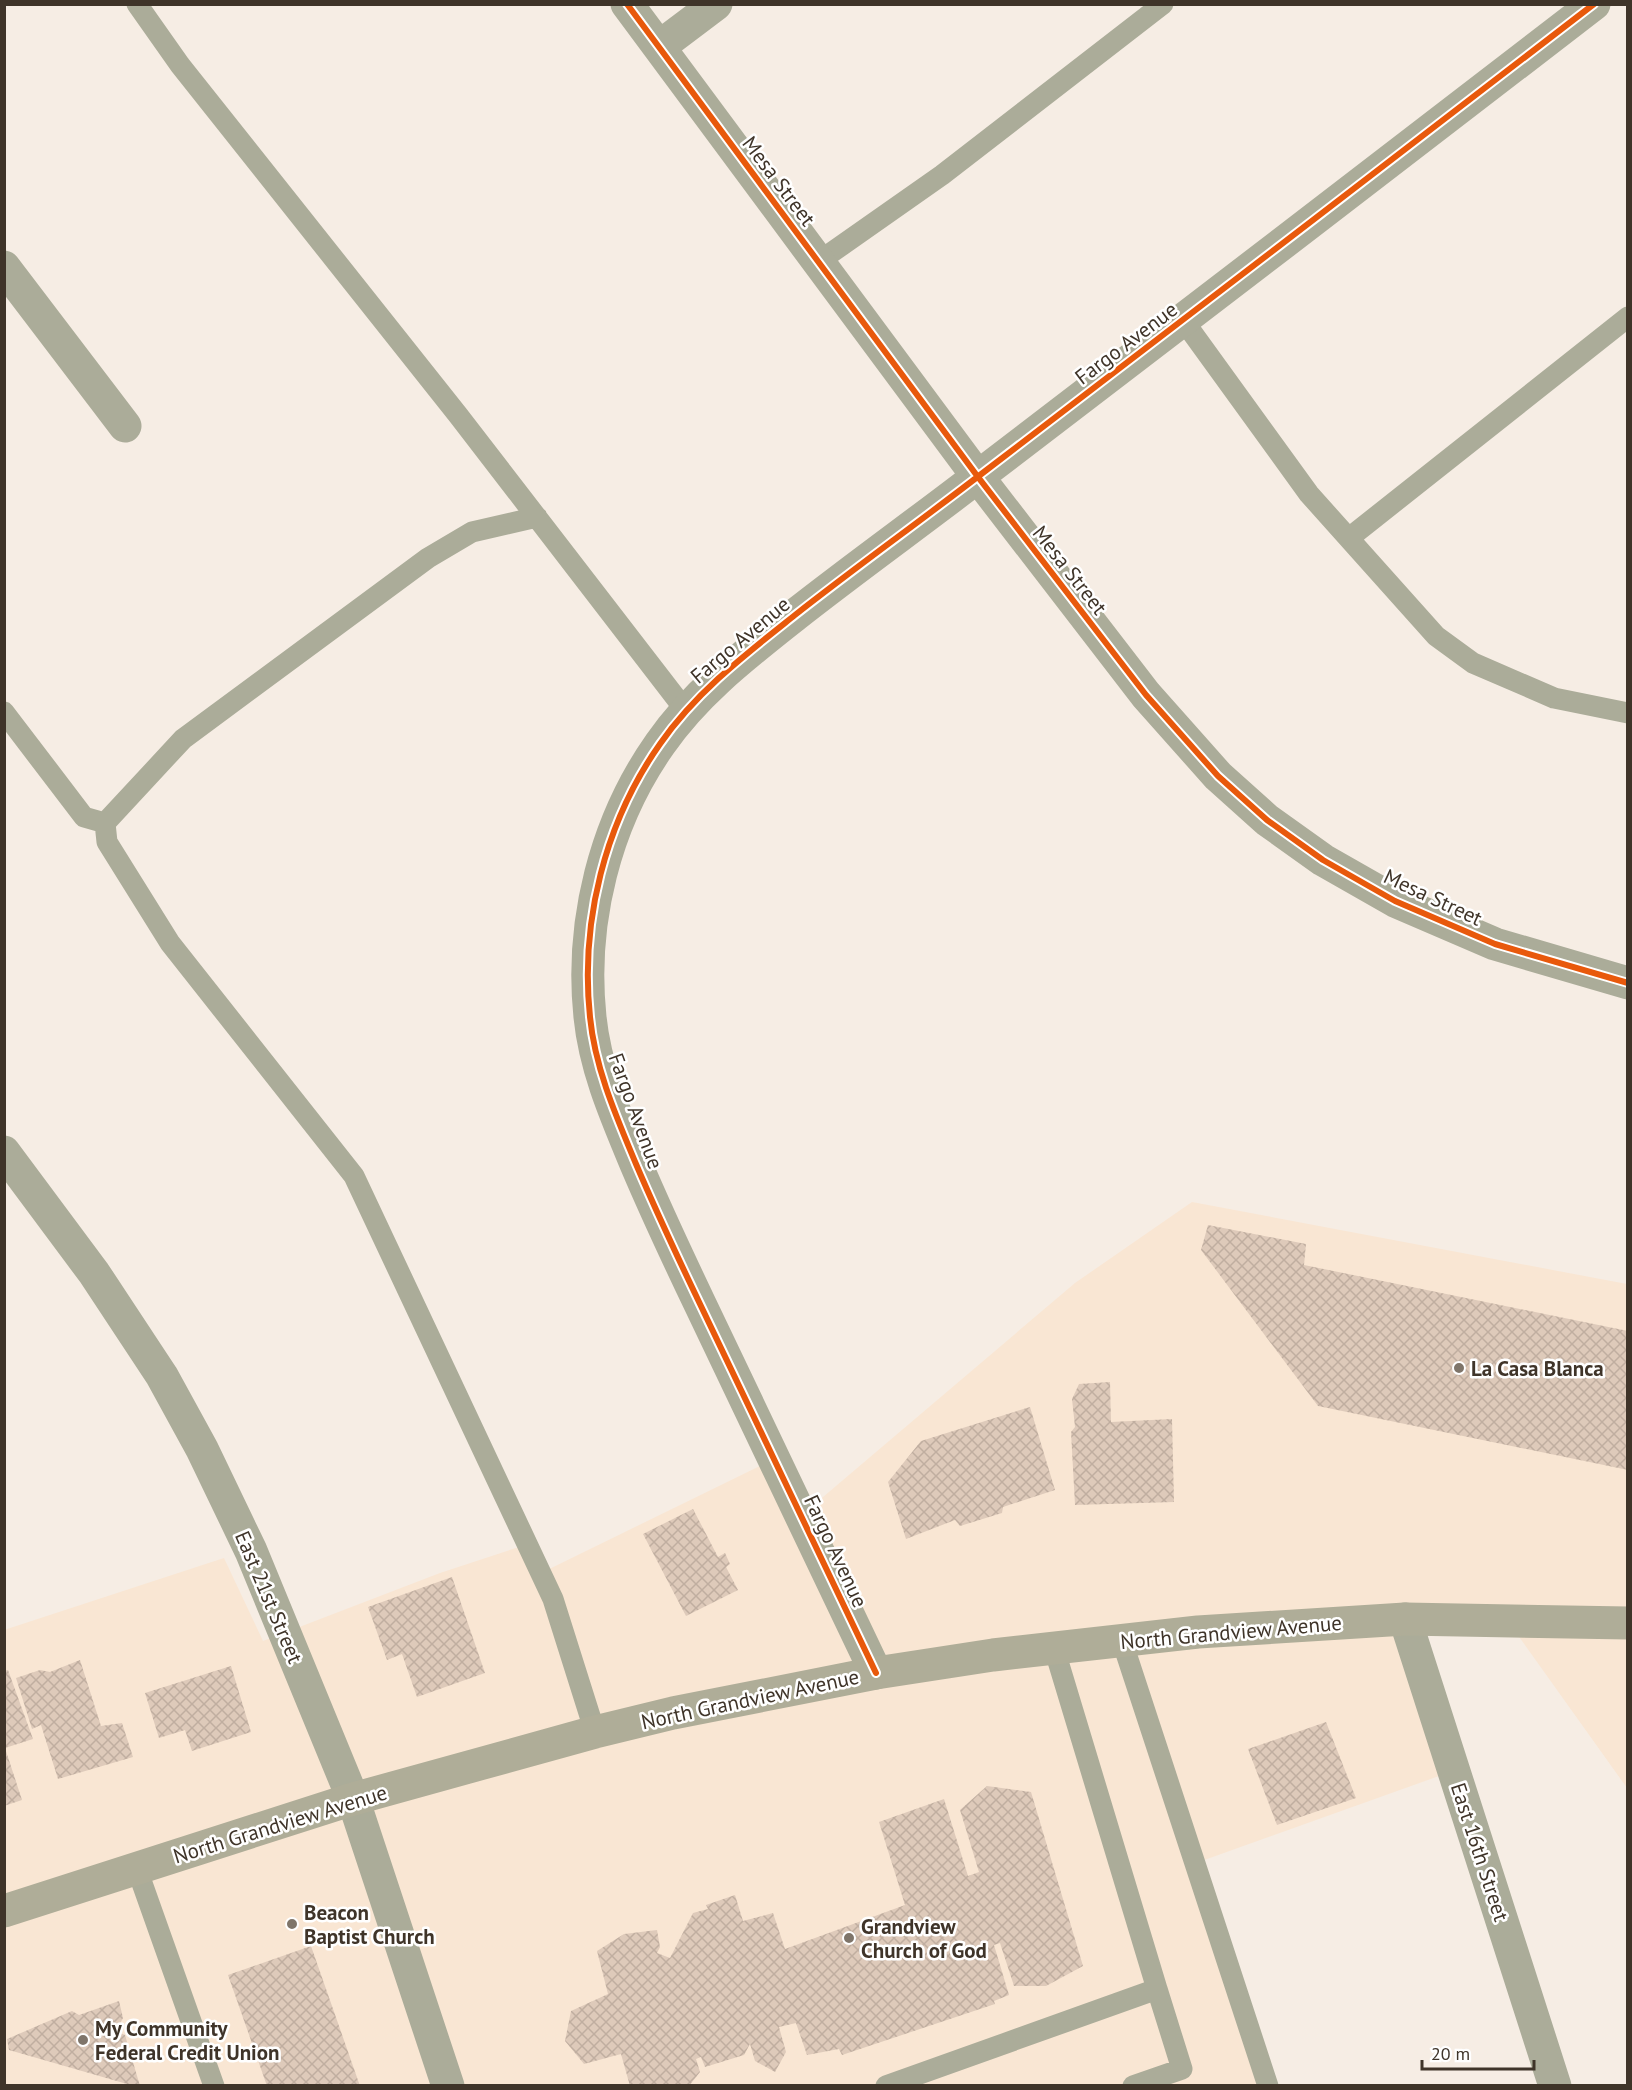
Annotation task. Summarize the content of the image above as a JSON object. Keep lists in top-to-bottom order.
{
  "streets": {
    "main road": ["North Grandview Avenue"],
    "street": [
      "Mesa Street",
      "Fargo Avenue",
      "East 21st Street",
      "East 16th Street"
    ]
  },
  "crossings": [
    ["Mesa Street", "Fargo Avenue"],
    ["Fargo Avenue", "North Grandview Avenue"],
    ["East 21st Street", "North Grandview Avenue"],
    ["North Grandview Avenue", "East 16th Street"]
  ],
  "places": [
    "La Casa Blanca",
    "Beacon Baptist Church",
    "Grandview Church of God",
    "My Community Federal Credit Union"
  ],
  "scale_bar": "20 m"
}
